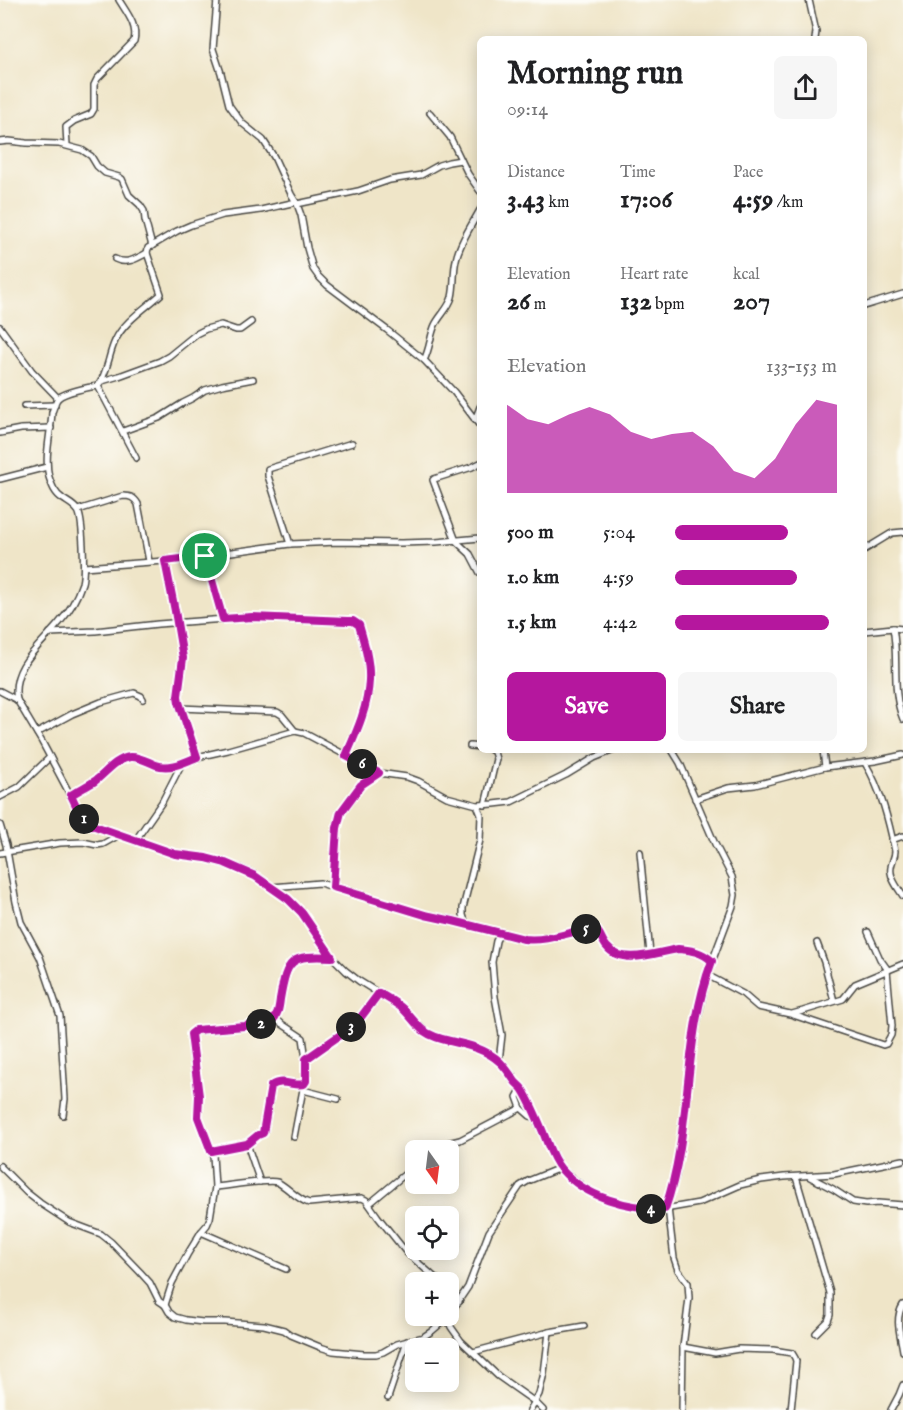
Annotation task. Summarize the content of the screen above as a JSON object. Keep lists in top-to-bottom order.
{
  "north": "bottom",
  "page": {
    "heading": ["Morning run", "09:14"],
    "stats": [
      ["Distance", "3.43 km"],
      ["Time", "17:06"],
      ["Pace", "4:59 /km"],
      ["Elevation", "26 m"],
      ["Heart rate", "132 bpm"],
      ["kcal", "207"]
    ],
    "chart": ["Elevation", "133–153 m"],
    "list": [
      {
        "name": "500 m",
        "note": "5:04"
      },
      {
        "name": "1.0 km",
        "note": "4:59"
      },
      {
        "name": "1.5 km",
        "note": "4:42"
      }
    ],
    "buttons": ["Save", "Share"],
    "pins": [
      "6",
      "1",
      "5",
      "2",
      "3",
      "4"
    ],
    "map_buttons": ["+", "−"]
  }
}
